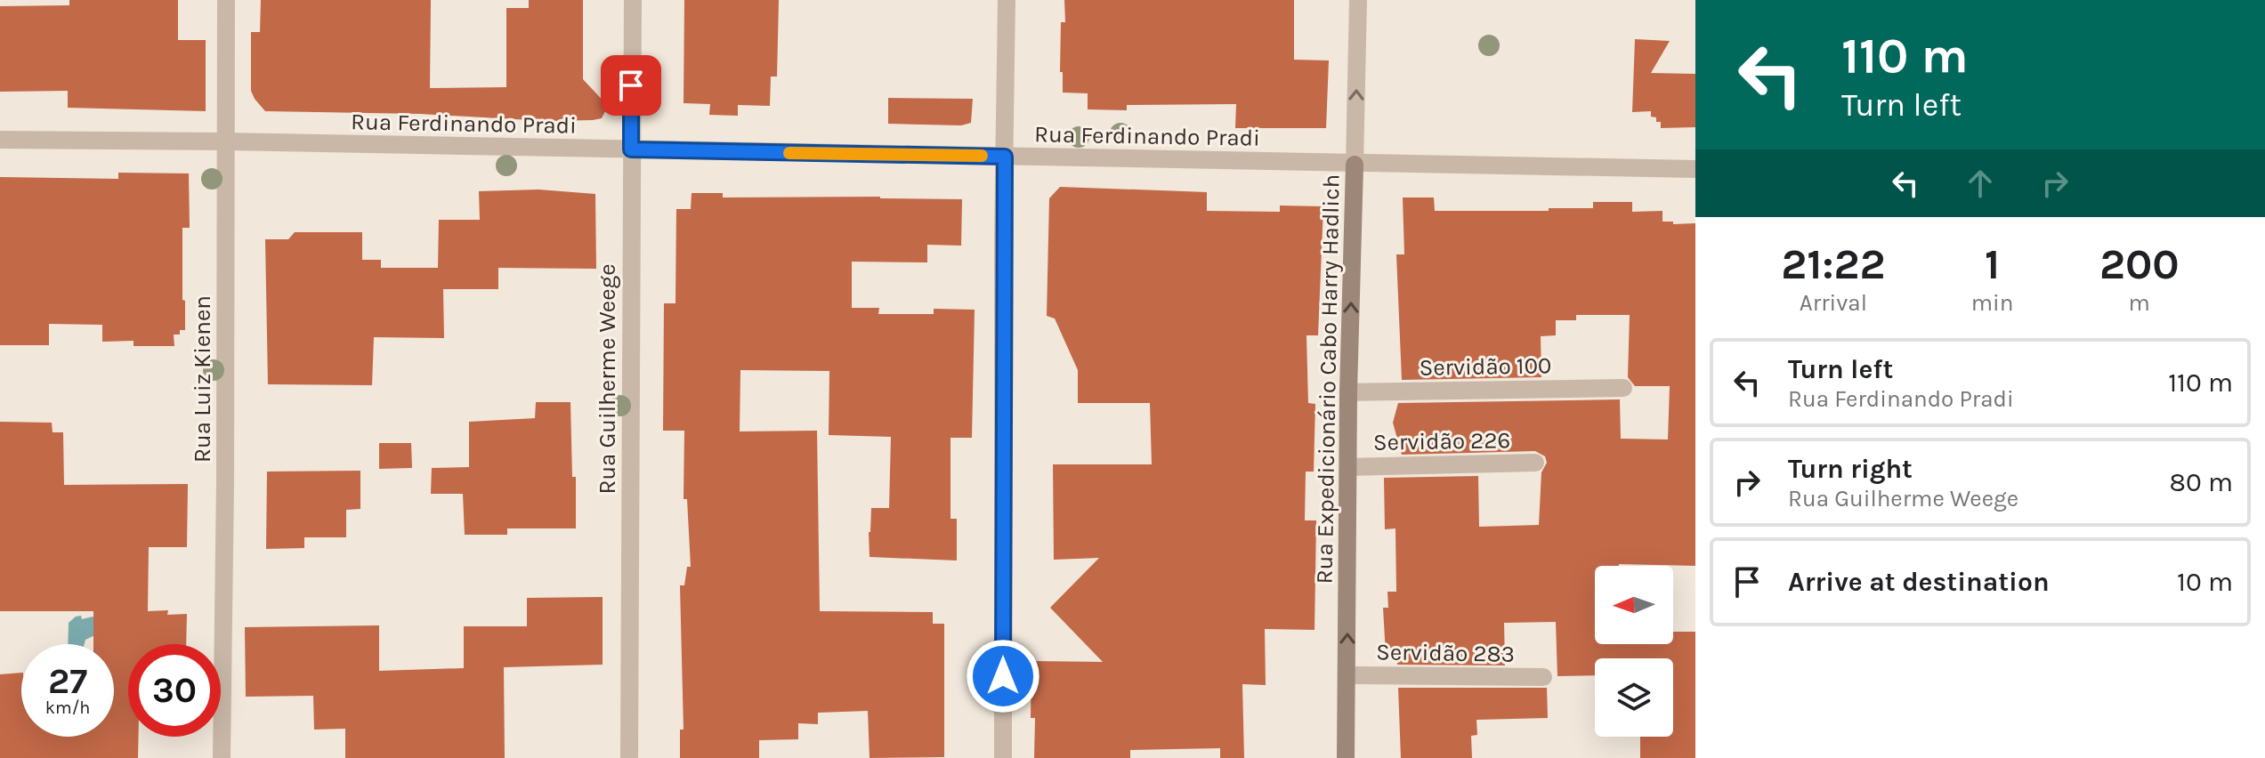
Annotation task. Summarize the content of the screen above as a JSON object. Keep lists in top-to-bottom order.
{
  "streets": {
    "street": [
      "Rua Ferdinando Pradi",
      "Servidão 100",
      "Rua Luiz Kienen",
      "Rua Guilherme Weege",
      "Rua Expedicionário Cabo Harry Hadlich",
      "Servidão 226",
      "Servidão 283"
    ]
  },
  "crossings": [
    ["Rua Ferdinando Pradi", "Rua Luiz Kienen"],
    ["Rua Ferdinando Pradi", "Rua Guilherme Weege"],
    ["Rua Ferdinando Pradi", "Rua Expedicionário Cabo Harry Hadlich"],
    ["Servidão 100", "Rua Expedicionário Cabo Harry Hadlich"],
    ["Rua Expedicionário Cabo Harry Hadlich", "Servidão 226"],
    ["Rua Expedicionário Cabo Harry Hadlich", "Servidão 283"]
  ],
  "one_way": ["Rua Expedicionário Cabo Harry Hadlich"],
  "north": "left",
  "page": {
    "turn": ["110 m", "Turn left"],
    "eta": [
      "21:22",
      "Arrival",
      "1",
      "min",
      "200",
      "m"
    ],
    "list": [
      {
        "name": "Turn left",
        "note": "Rua Ferdinando Pradi",
        "value": "110 m"
      },
      {
        "name": "Turn right",
        "note": "Rua Guilherme Weege",
        "value": "80 m"
      },
      {
        "name": "Arrive at destination",
        "value": "10 m"
      }
    ],
    "speed": "27 km/h",
    "limit": "30"
  }
}
